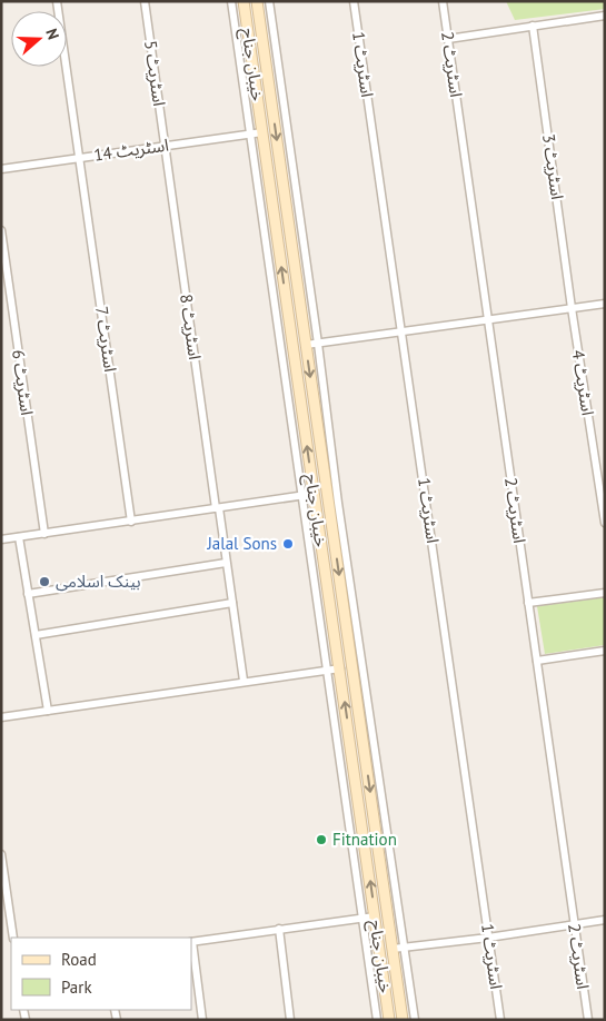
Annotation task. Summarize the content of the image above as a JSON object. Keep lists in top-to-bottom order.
{
  "streets": {
    "main road": ["خیبان جناح"],
    "street": [
      "اسٹریٹ 1",
      "اسٹریٹ 2",
      "اسٹریٹ 5",
      "اسٹریٹ 14",
      "اسٹریٹ 3",
      "اسٹریٹ 8",
      "اسٹریٹ 7",
      "اسٹریٹ 6",
      "اسٹریٹ 4"
    ]
  },
  "crossings": [
    ["خیبان جناح", "اسٹریٹ 14"],
    ["اسٹریٹ 5", "اسٹریٹ 14"],
    ["اسٹریٹ 5", "اسٹریٹ 8"],
    ["اسٹریٹ 14", "اسٹریٹ 8"],
    ["اسٹریٹ 14", "اسٹریٹ 7"],
    ["اسٹریٹ 3", "اسٹریٹ 4"]
  ],
  "places": ["Jalal Sons", "بینک اسلامی", "Fitnation"],
  "legend": ["Road", "Park"],
  "north": "right"
}
